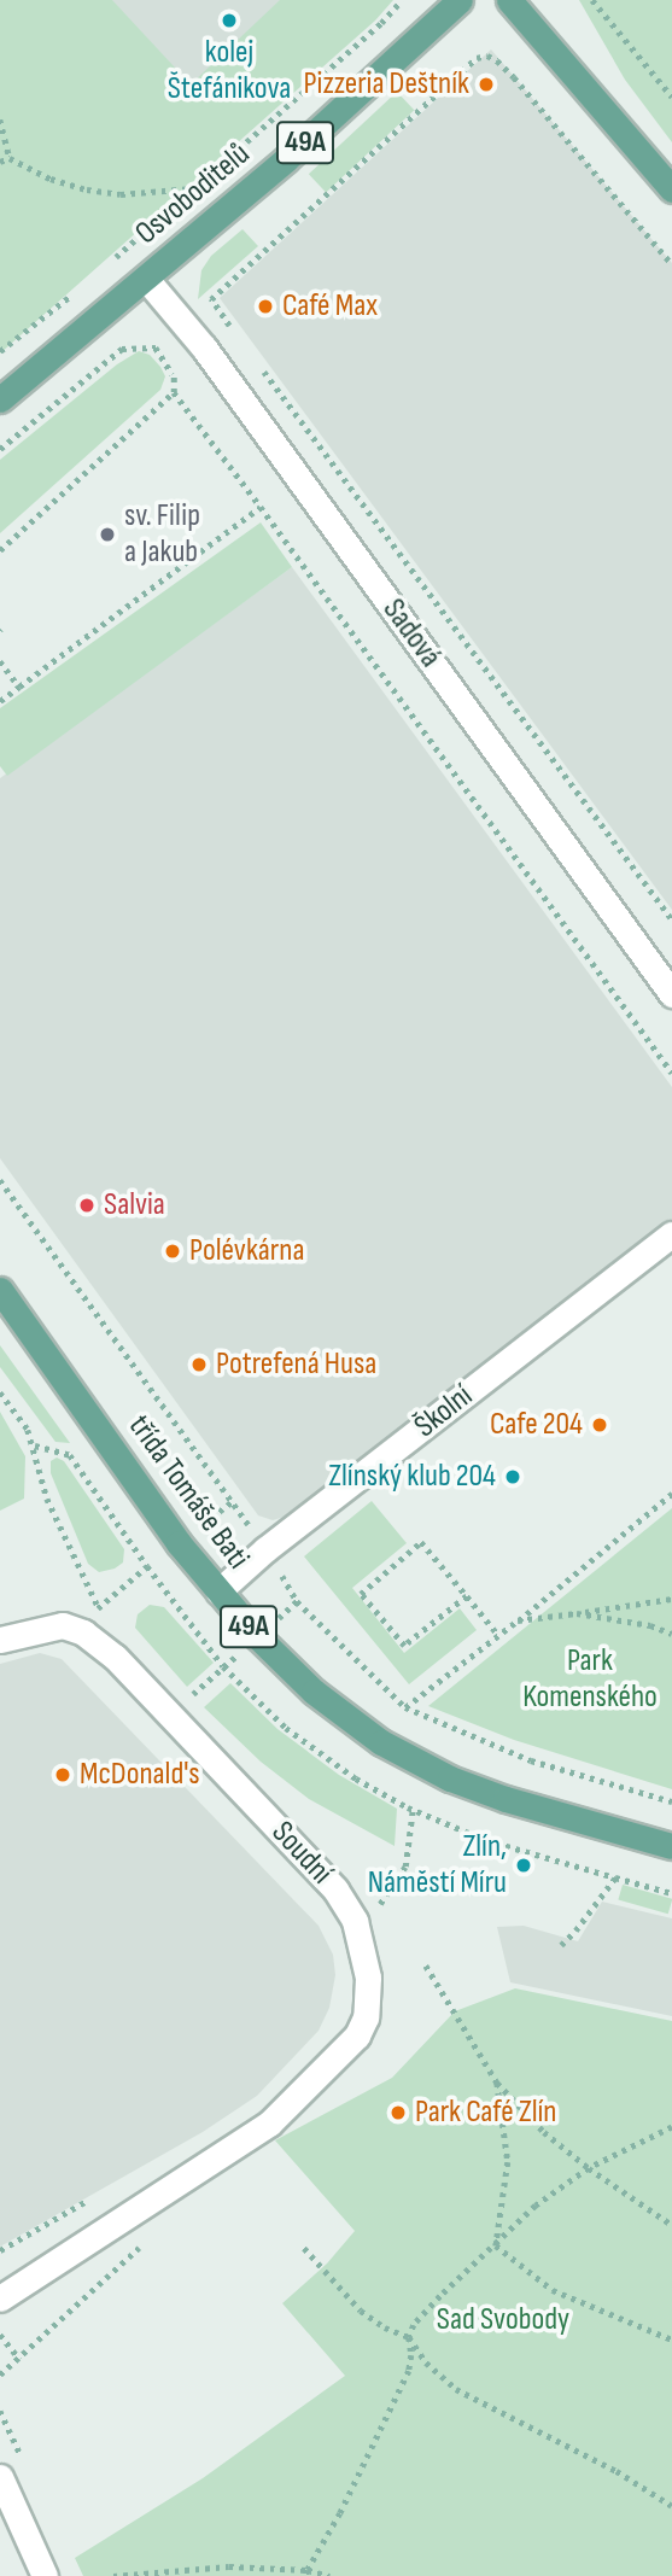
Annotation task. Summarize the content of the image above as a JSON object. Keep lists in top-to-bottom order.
{
  "streets": {
    "main road": ["49A", "Osvoboditelů", "třída Tomáše Bati"],
    "street": ["Sadová", "Školní", "Soudní"]
  },
  "crossings": [
    ["Osvoboditelů", "Sadová"],
    ["Školní", "třída Tomáše Bati"]
  ],
  "parks": ["Park Komenského", "Sad Svobody"],
  "places": [
    "kolej Štefánikova",
    "Pizzeria Deštník",
    "Café Max",
    "sv. Filip a Jakub",
    "Salvia",
    "Polévkárna",
    "Potrefená Husa",
    "Cafe 204",
    "Zlínský klub 204",
    "McDonald's",
    "Zlín, Náměstí Míru",
    "Park Café Zlín"
  ]
}
